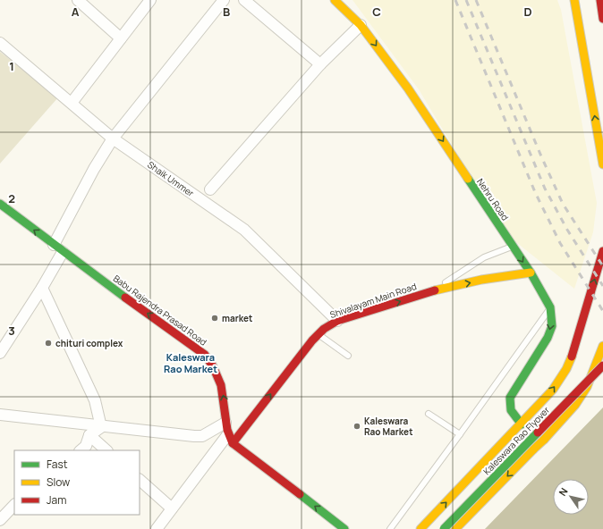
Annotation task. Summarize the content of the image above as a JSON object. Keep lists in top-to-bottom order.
{
  "streets": {
    "street": [
      "Shaik Ummer",
      "Nehru Road",
      "Shivalayam Main Road",
      "Babu Rajendra Prasad Road",
      "Kaleswara Rao Flyover"
    ]
  },
  "crossings": [
    ["Shaik Ummer", "Shivalayam Main Road"],
    ["Nehru Road", "Shivalayam Main Road"],
    ["Shivalayam Main Road", "Babu Rajendra Prasad Road"]
  ],
  "one_way": ["Nehru Road", "Shivalayam Main Road", "Babu Rajendra Prasad Road"],
  "districts": ["Kaleswara Rao Market"],
  "places": ["market", "chituri complex", "Kaleswara Rao Market"],
  "legend": ["Fast", "Slow", "Jam"],
  "north": "top left",
  "grid": {
    "columns": [
      "A",
      "B",
      "C",
      "D"
    ],
    "rows": ["1", "2", "3"]
  }
}
